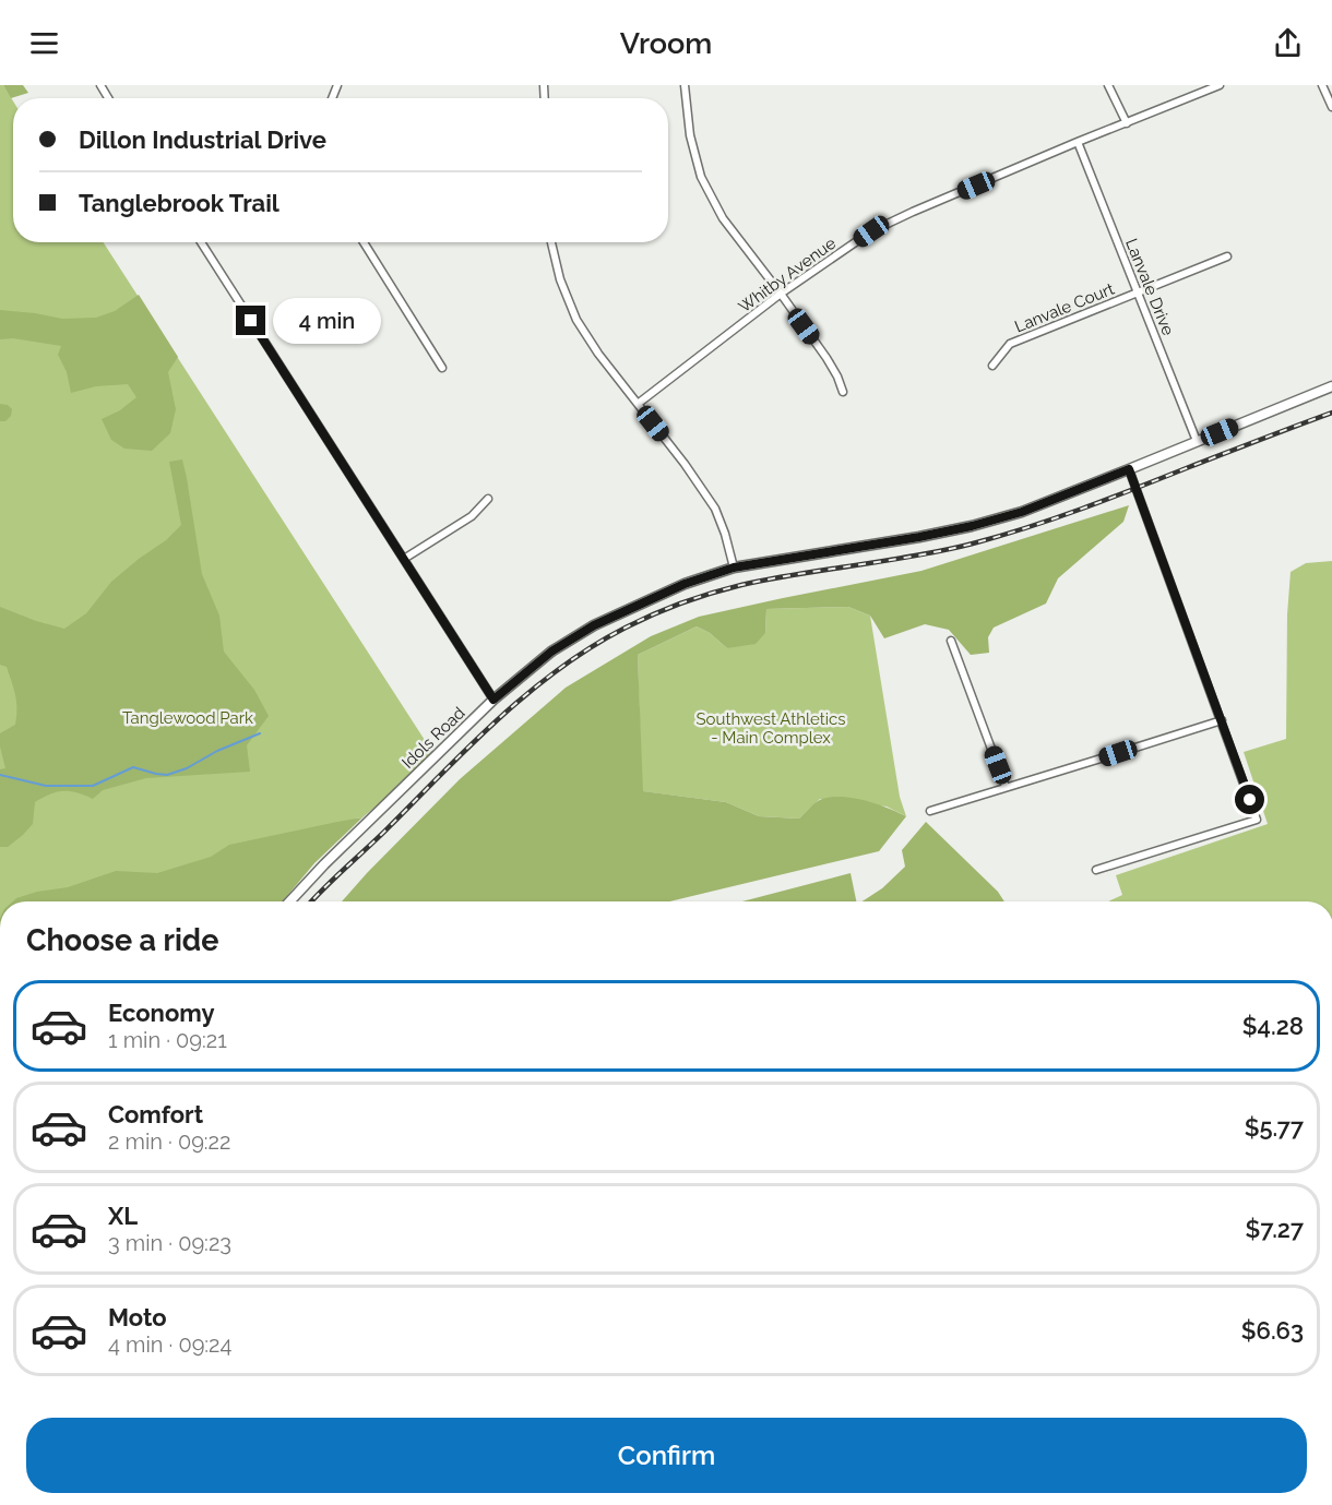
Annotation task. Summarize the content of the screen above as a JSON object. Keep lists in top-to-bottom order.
{
  "streets": {
    "street": [
      "Whitby Avenue",
      "Lanvale Drive",
      "Lanvale Court",
      "Idols Road"
    ]
  },
  "crossings": [
    ["Whitby Avenue", "Lanvale Drive"],
    ["Lanvale Drive", "Lanvale Court"],
    ["Lanvale Drive", "Idols Road"]
  ],
  "parks": ["Tanglewood Park", "Southwest Athletics - Main Complex"],
  "page": {
    "header": "Vroom",
    "banner": ["Dillon Industrial Drive", "Tanglebrook Trail"],
    "bubble": "4 min",
    "heading": "Choose a ride",
    "list": [
      {
        "name": "Economy",
        "note": "1 min · 09:21",
        "value": "$4.28"
      },
      {
        "name": "Comfort",
        "note": "2 min · 09:22",
        "value": "$5.77"
      },
      {
        "name": "XL",
        "note": "3 min · 09:23",
        "value": "$7.27"
      },
      {
        "name": "Moto",
        "note": "4 min · 09:24",
        "value": "$6.63"
      }
    ],
    "buttons": "Confirm"
  }
}
